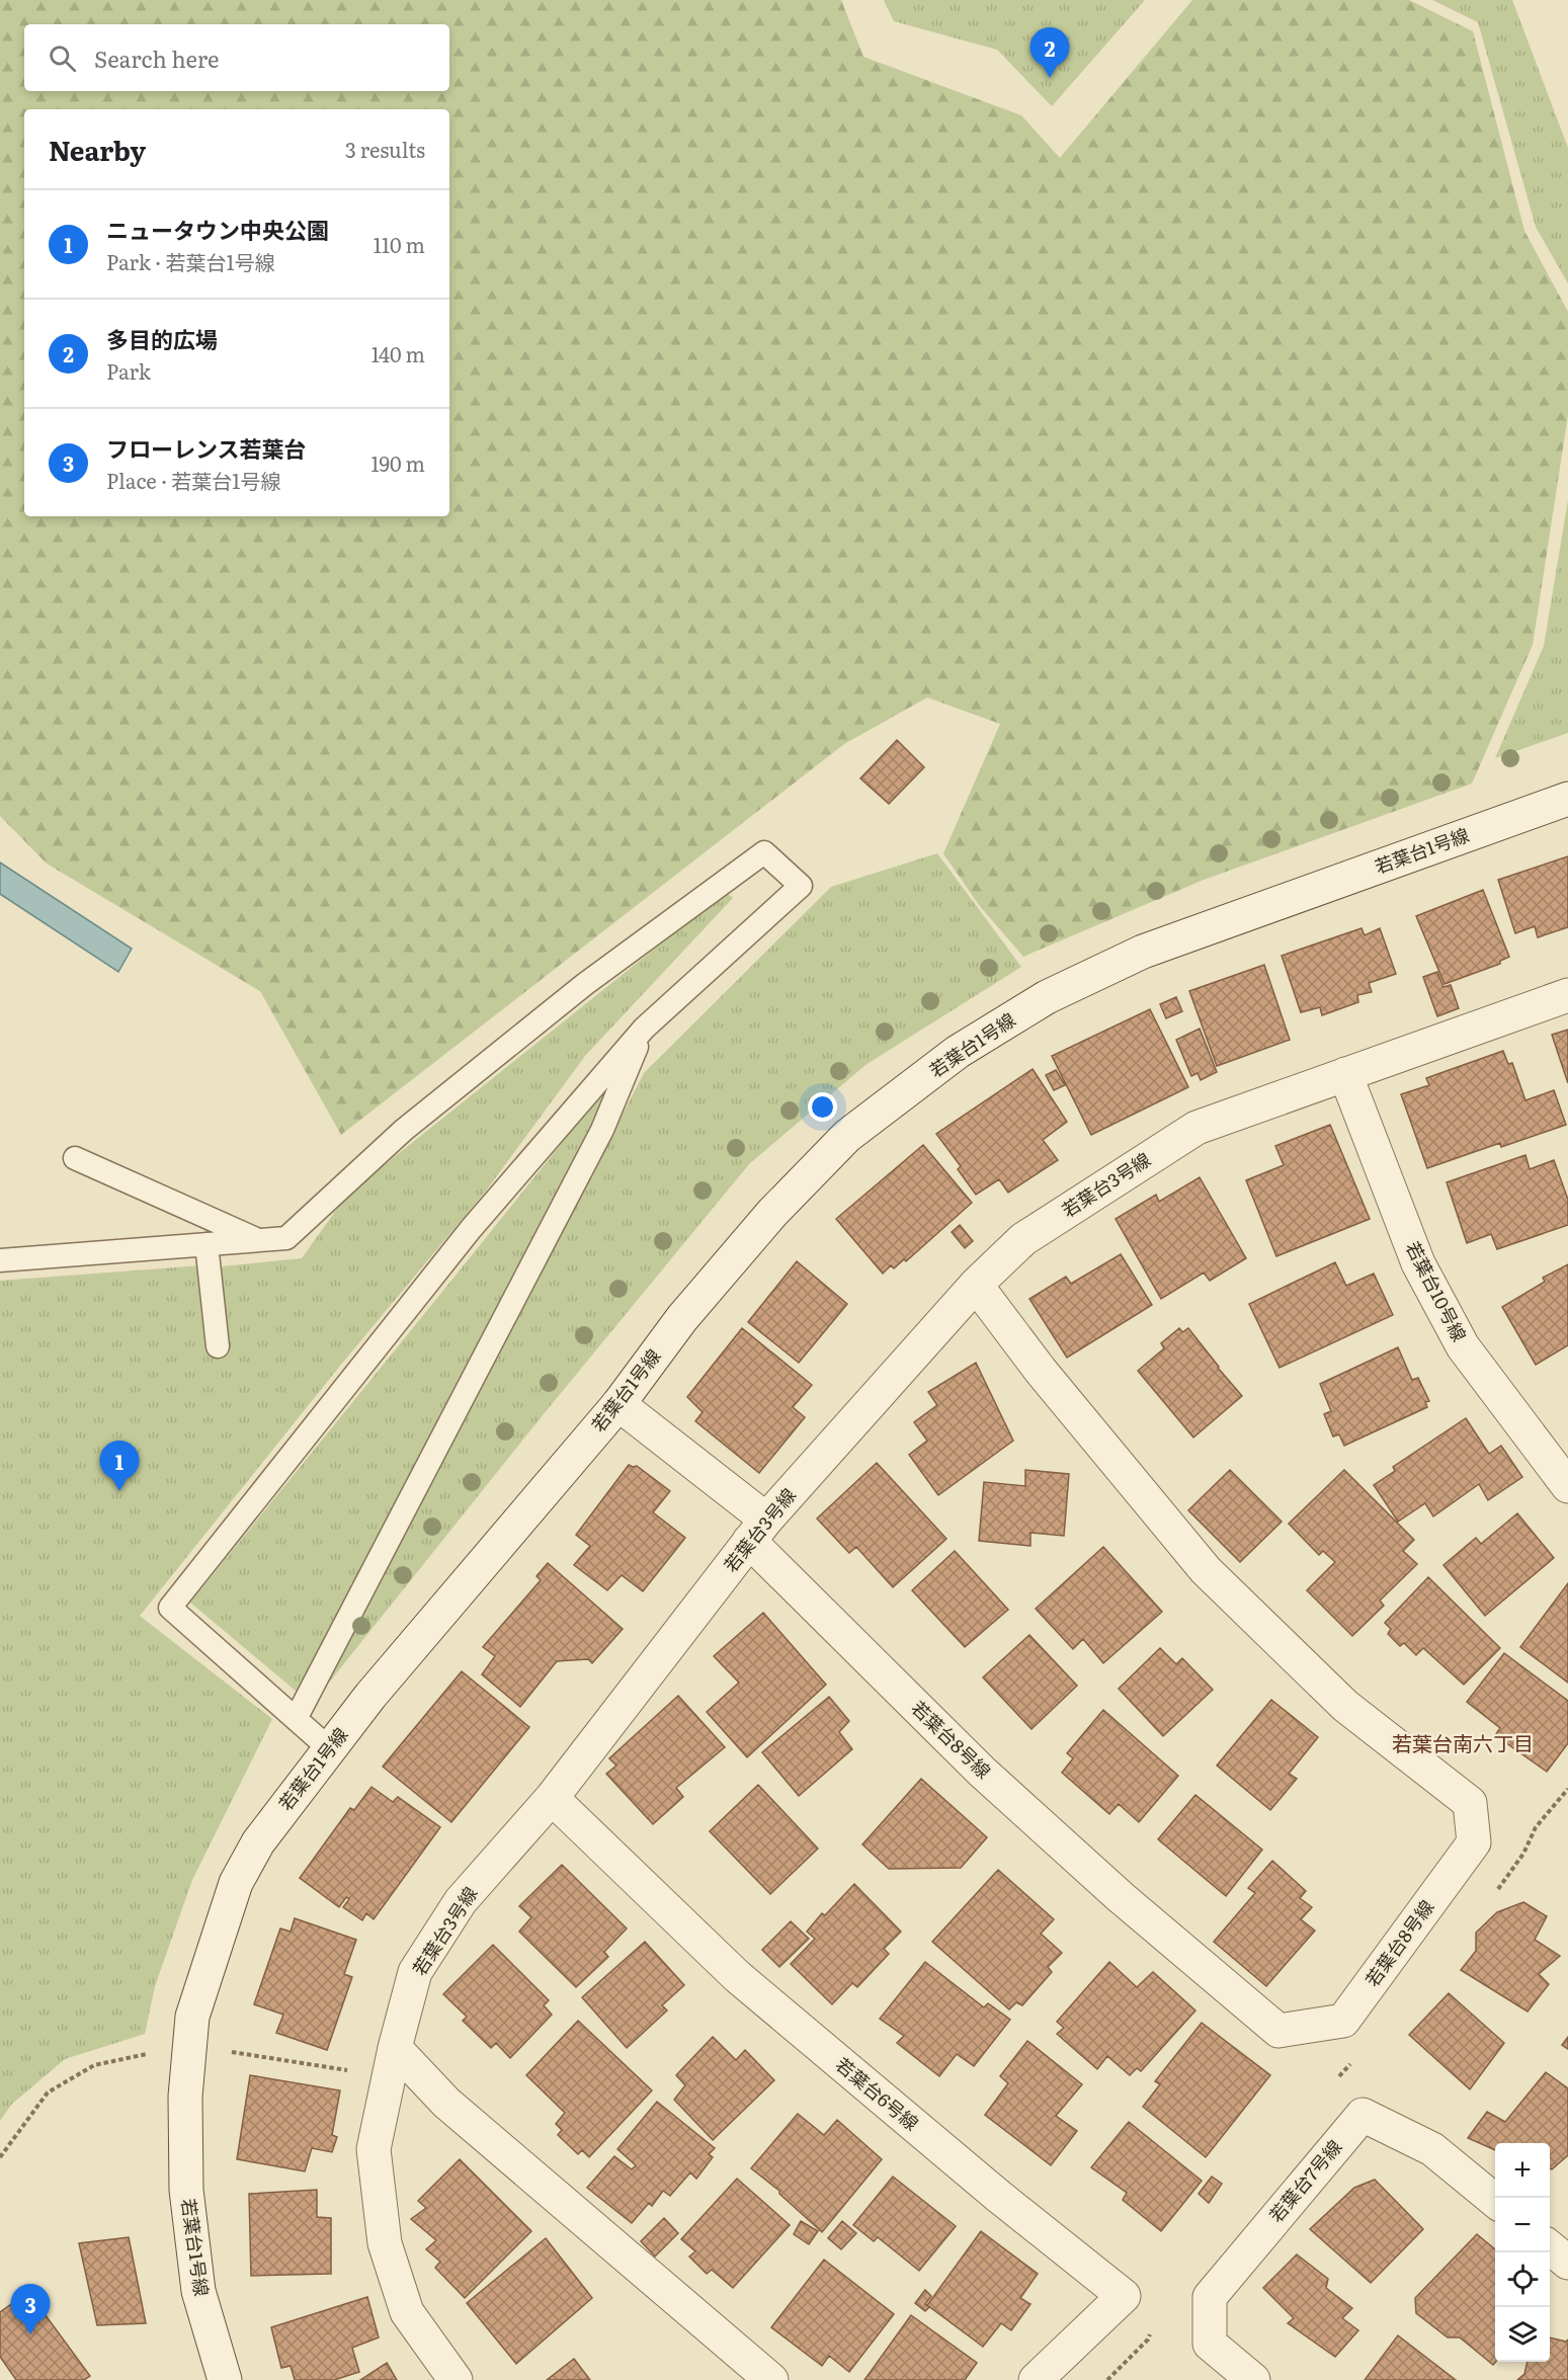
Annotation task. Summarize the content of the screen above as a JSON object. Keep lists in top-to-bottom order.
{
  "streets": {
    "street": [
      "若葉台1号線",
      "若葉台3号線",
      "若葉台10号線",
      "若葉台8号線",
      "若葉台6号線",
      "若葉台7号線"
    ]
  },
  "crossings": [
    ["若葉台3号線", "若葉台10号線"],
    ["若葉台3号線", "若葉台8号線"],
    ["若葉台3号線", "若葉台6号線"]
  ],
  "districts": ["若葉台南六丁目"],
  "page": {
    "search": "Search here",
    "pins": ["2", "1", "3"],
    "heading": ["Nearby", "3 results"],
    "list": [
      {
        "mark": "1",
        "name": "ニュータウン中央公園",
        "note": "Park · 若葉台1号線",
        "value": "110 m"
      },
      {
        "mark": "2",
        "name": "多目的広場",
        "note": "Park",
        "value": "140 m"
      },
      {
        "mark": "3",
        "name": "フローレンス若葉台",
        "note": "Place · 若葉台1号線",
        "value": "190 m"
      }
    ],
    "map_buttons": ["+", "−"]
  }
}
